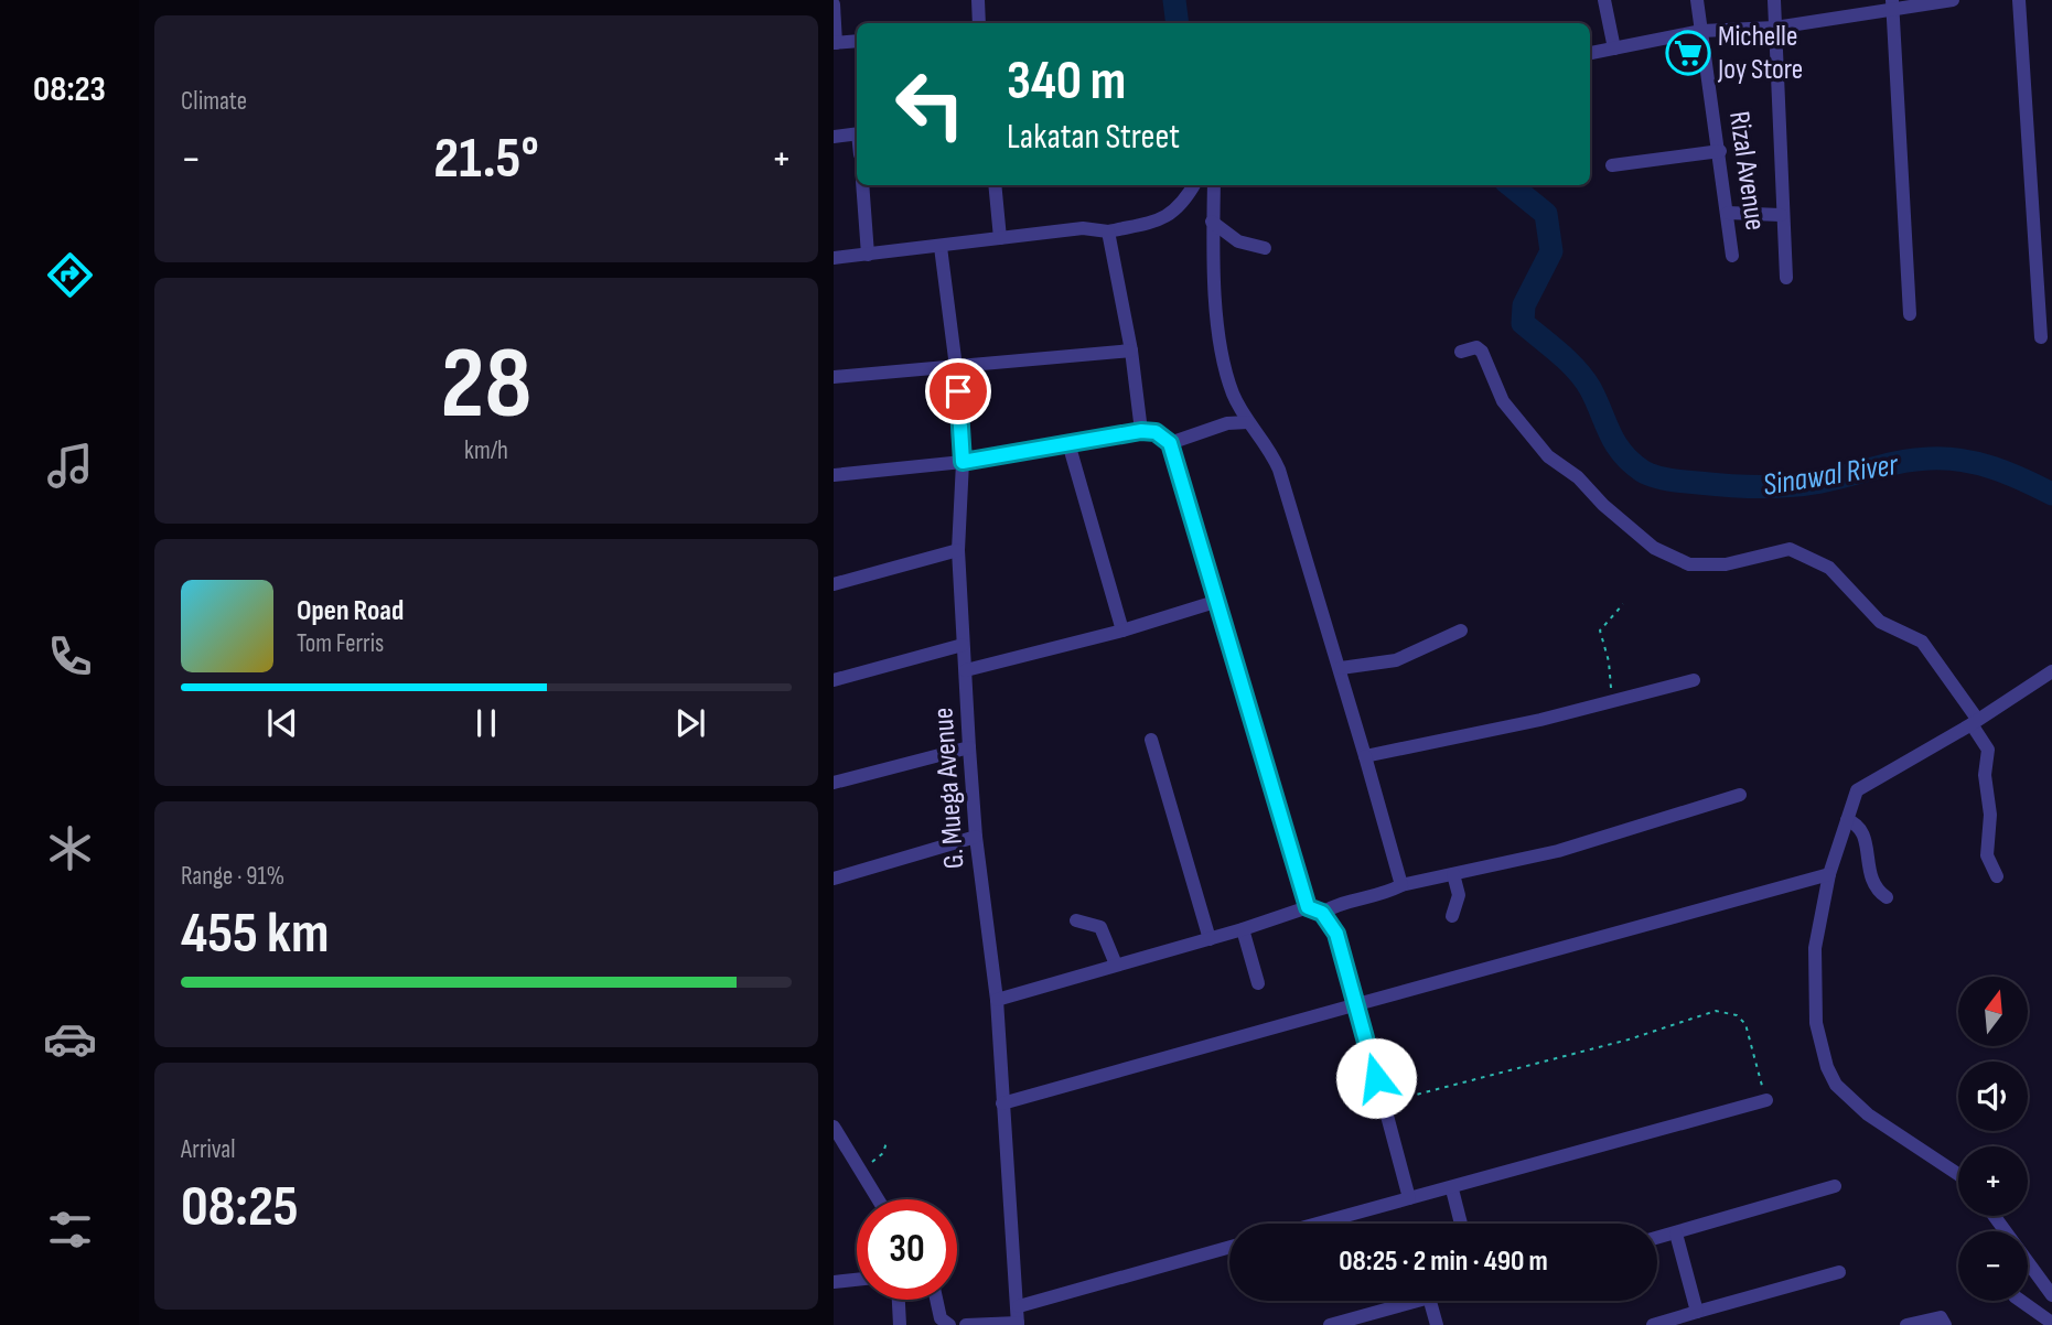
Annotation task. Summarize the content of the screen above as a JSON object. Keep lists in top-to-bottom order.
{
  "streets": {
    "street": ["Rizal Avenue", "G. Muega Avenue"]
  },
  "water": ["Sinawal River"],
  "places": {
    "supermarket": ["Michelle Joy Store"]
  },
  "north": "top",
  "page": {
    "tabs": "08:23",
    "tile": [
      "Climate",
      ["28", "km/h"],
      ["Range · 91%", "455 km"],
      ["Arrival", "08:25"]
    ],
    "turn": ["340 m", "Lakatan Street"],
    "heat": ["−", "21.5°", "+"],
    "song": ["Open Road", "Tom Ferris"],
    "map_buttons": ["+", "−"],
    "limit": "30",
    "trip": "08:25 · 2 min · 490 m"
  }
}
